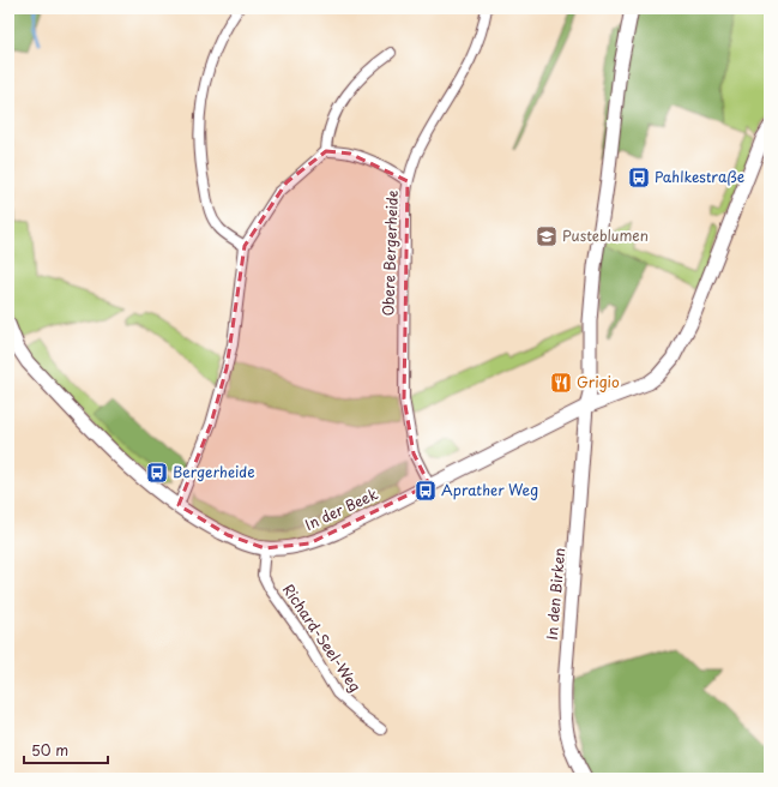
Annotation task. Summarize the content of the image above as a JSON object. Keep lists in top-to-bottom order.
{
  "streets": {
    "street": [
      "Obere Bergerheide",
      "In der Beek",
      "In den Birken",
      "Richard-Seel-Weg"
    ]
  },
  "crossings": [
    ["Obere Bergerheide", "In der Beek"],
    ["In der Beek", "In den Birken"],
    ["In der Beek", "Richard-Seel-Weg"]
  ],
  "places": {
    "bus stop": ["Pahlkestraße", "Bergerheide", "Aprather Weg"],
    "school or university": ["Pusteblumen"],
    "restaurant": ["Grigio"]
  },
  "scale_bar": "50 m"
}
